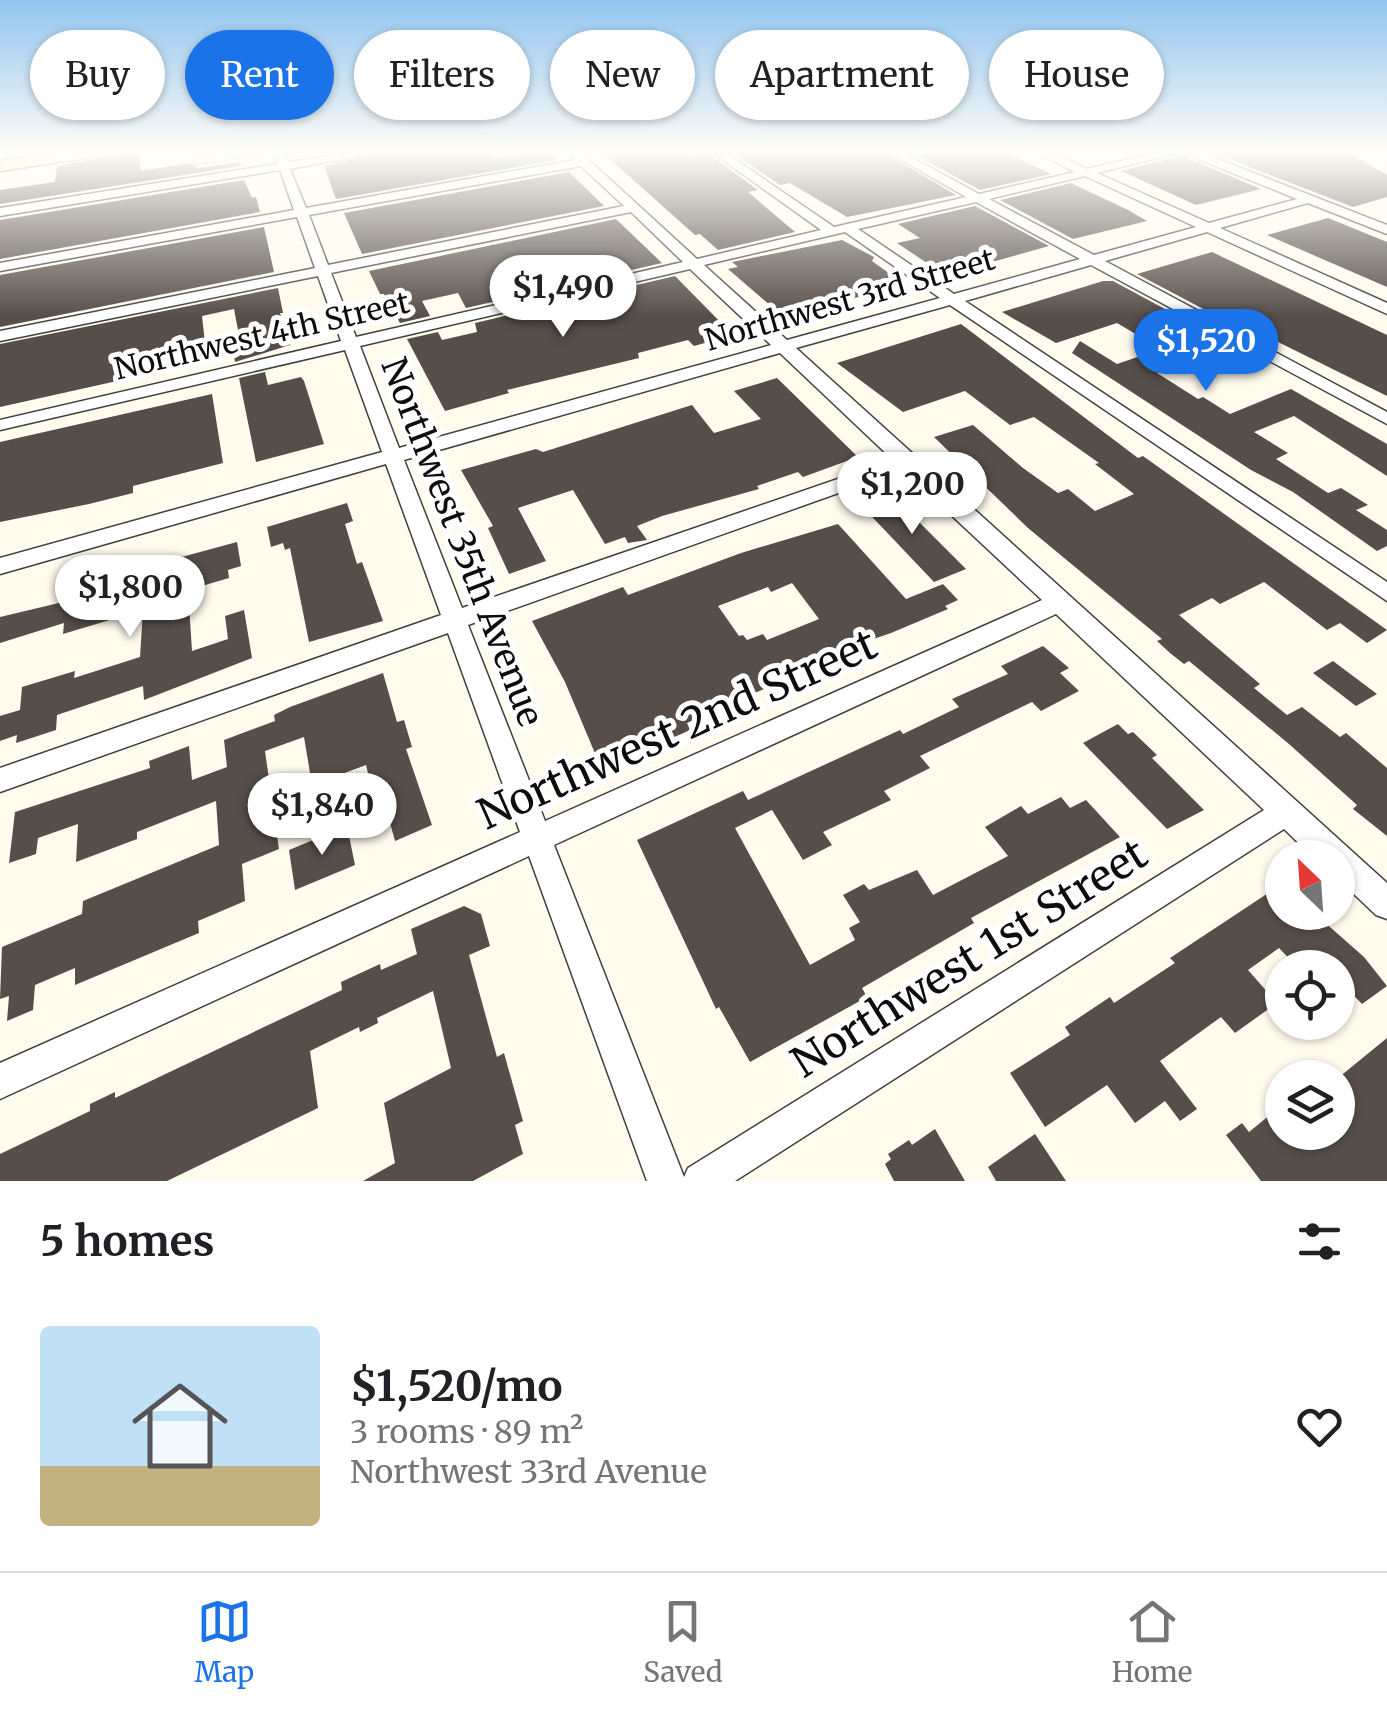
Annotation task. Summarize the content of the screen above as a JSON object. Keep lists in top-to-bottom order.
{
  "streets": {
    "street": [
      "Northwest 3rd Street",
      "Northwest 4th Street",
      "Northwest 35th Avenue",
      "Northwest 2nd Street",
      "Northwest 1st Street"
    ]
  },
  "crossings": [
    ["Northwest 3rd Street", "Northwest 35th Avenue"],
    ["Northwest 4th Street", "Northwest 35th Avenue"],
    ["Northwest 35th Avenue", "Northwest 2nd Street"]
  ],
  "north": "top left",
  "page": {
    "chip": [
      "Buy",
      "Rent",
      "Filters",
      "New",
      "Apartment",
      "House"
    ],
    "price": [
      "$1,490",
      "$1,520",
      "$1,200",
      "$1,800",
      "$1,840"
    ],
    "heading": "5 homes",
    "list": [
      {
        "name": "$1,520/mo",
        "note": "3 rooms · 89 m² · Northwest 33rd Avenue"
      }
    ],
    "tabs": ["Map", "Saved", "Home"]
  }
}
